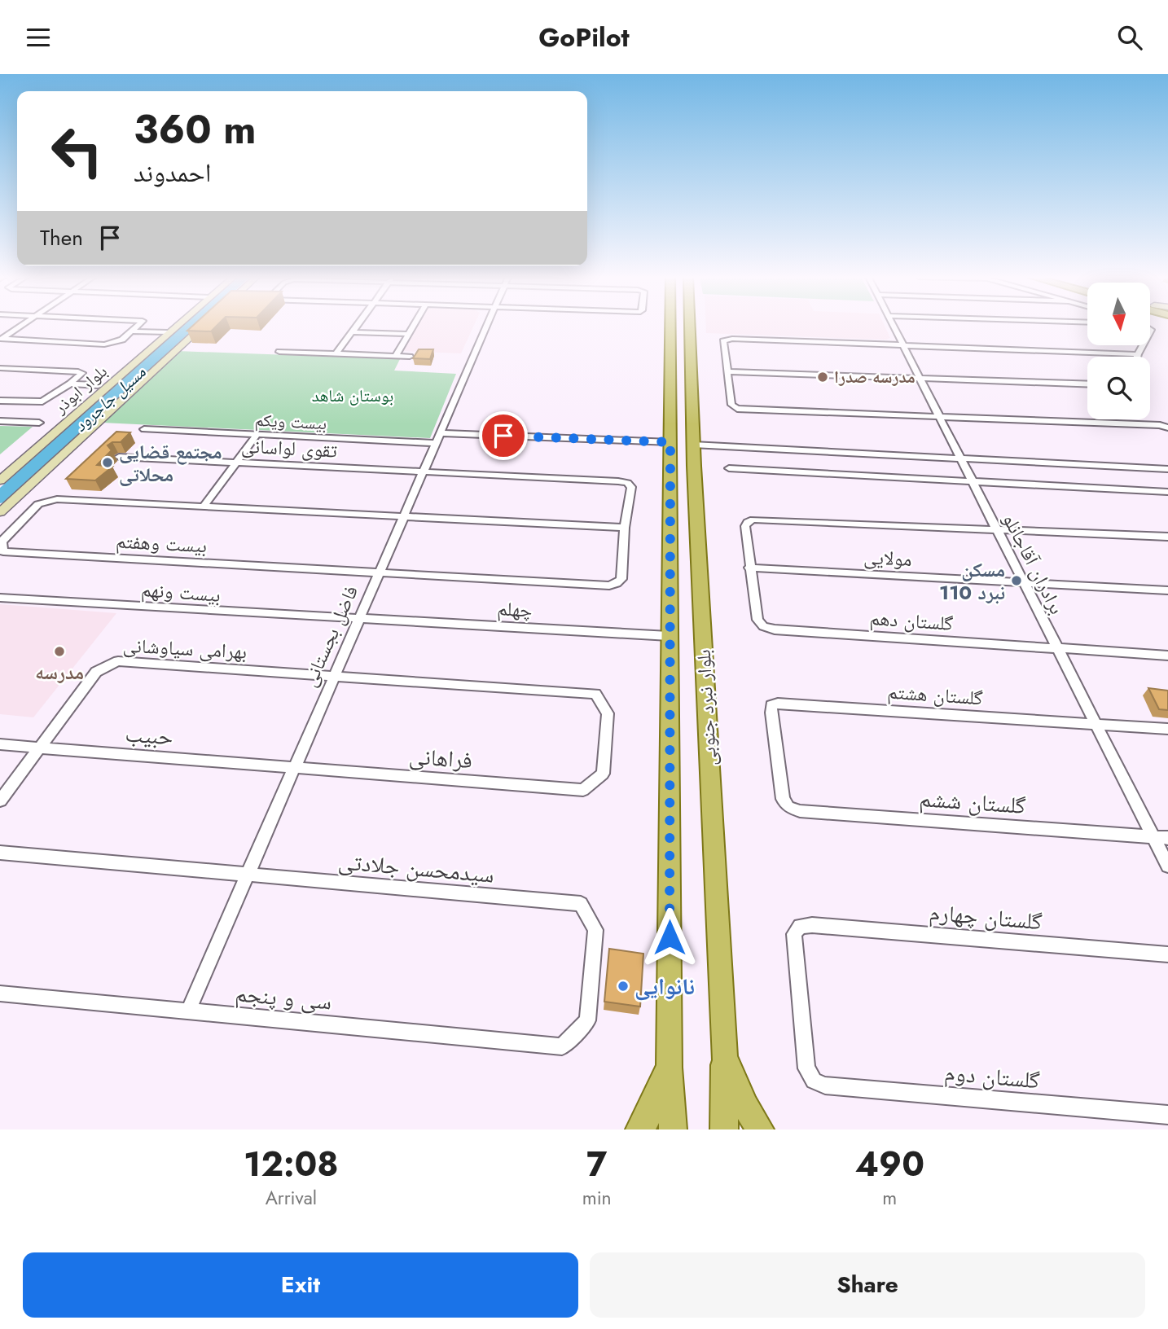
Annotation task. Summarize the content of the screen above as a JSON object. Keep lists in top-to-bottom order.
{
  "streets": {
    "main road": ["بلوار ابوذر", "بلوار نبرد جنوبی"],
    "street": [
      "بیست ویکم",
      "تقوی لواسانی",
      "بیست وهفتم",
      "مولایی",
      "برادران آقاجانلو",
      "بیست ونهم",
      "چهلم",
      "گلستان دهم",
      "فاضل بجستانی",
      "بهرامی سیاوشانی",
      "گلستان هشتم",
      "حبیب",
      "فراهانی",
      "گلستان ششم",
      "سیدمحسن جلادتی",
      "گلستان چهارم",
      "سی و پنجم",
      "گلستان دوم"
    ]
  },
  "crossings": [
    ["بیست ویکم", "فاضل بجستانی"],
    ["تقوی لواسانی", "فاضل بجستانی"],
    ["بیست وهفتم", "فاضل بجستانی"],
    ["مولایی", "برادران آقاجانلو"],
    ["مولایی", "گلستان دهم"],
    ["برادران آقاجانلو", "گلستان دهم"],
    ["برادران آقاجانلو", "گلستان هشتم"],
    ["برادران آقاجانلو", "گلستان ششم"],
    ["بیست ونهم", "چهلم"],
    ["بیست ونهم", "فاضل بجستانی"],
    ["چهلم", "فاضل بجستانی"],
    ["چهلم", "بلوار نبرد جنوبی"],
    ["فاضل بجستانی", "بهرامی سیاوشانی"],
    ["فاضل بجستانی", "حبیب"],
    ["فاضل بجستانی", "فراهانی"],
    ["فاضل بجستانی", "سیدمحسن جلادتی"],
    ["فاضل بجستانی", "سی و پنجم"],
    ["بهرامی سیاوشانی", "حبیب"],
    ["بهرامی سیاوشانی", "فراهانی"],
    ["گلستان هشتم", "گلستان ششم"],
    ["حبیب", "فراهانی"],
    ["سیدمحسن جلادتی", "سی و پنجم"]
  ],
  "water": ["مسیل جاجرود"],
  "parks": ["بوستان شاهد"],
  "places": [
    "مدرسه صدرا",
    "مجتمع قضایی محلاتی",
    "مسکن 110 نبرد",
    "مدرسه",
    "نانوایی"
  ],
  "north": "bottom",
  "page": {
    "header": "GoPilot",
    "turn": ["360 m", "احمدوند"],
    "then": "Then",
    "eta": [
      "12:08",
      "Arrival",
      "7",
      "min",
      "490",
      "m"
    ],
    "buttons": ["Exit", "Share"]
  }
}
